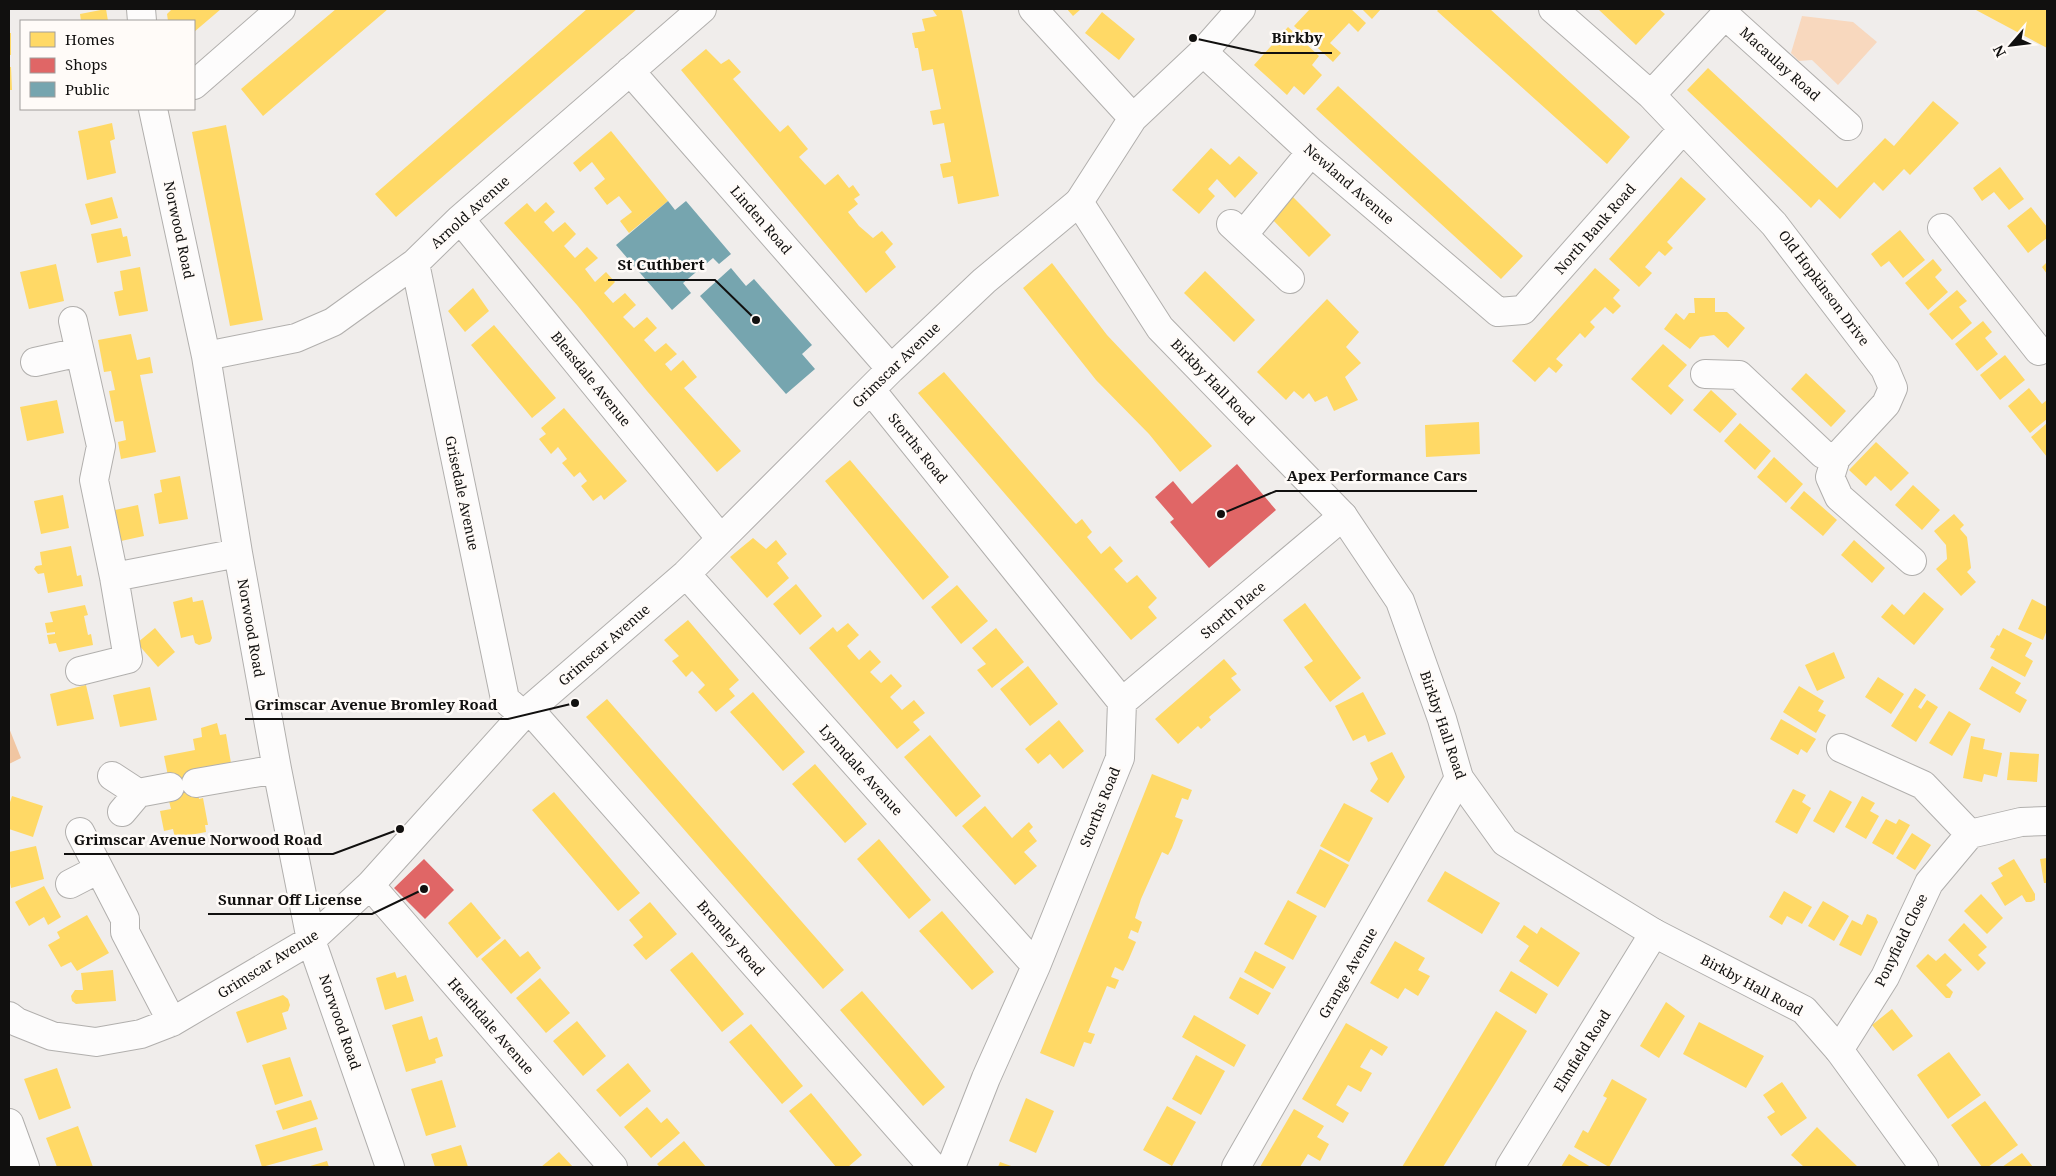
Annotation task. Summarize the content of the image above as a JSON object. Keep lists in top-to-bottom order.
{
  "streets": {
    "street": [
      "Macaulay Road",
      "Newland Avenue",
      "Arnold Avenue",
      "Linden Road",
      "North Bank Road",
      "Norwood Road",
      "Old Hopkinson Drive",
      "Grimscar Avenue",
      "Bleasdale Avenue",
      "Birkby Hall Road",
      "Storths Road",
      "Grisedale Avenue",
      "Storth Place",
      "Lynndale Avenue",
      "Bromley Road",
      "Ponyfield Close",
      "Grange Avenue",
      "Heathdale Avenue",
      "Elmfield Road"
    ]
  },
  "crossings": [
    ["Newland Avenue", "North Bank Road"],
    ["Newland Avenue", "Grimscar Avenue"],
    ["Arnold Avenue", "Linden Road"],
    ["Arnold Avenue", "Norwood Road"],
    ["Arnold Avenue", "Bleasdale Avenue"],
    ["Arnold Avenue", "Grisedale Avenue"],
    ["Linden Road", "Grimscar Avenue"],
    ["North Bank Road", "Old Hopkinson Drive"],
    ["Norwood Road", "Grimscar Avenue"],
    ["Grimscar Avenue", "Bleasdale Avenue"],
    ["Grimscar Avenue", "Birkby Hall Road"],
    ["Grimscar Avenue", "Storths Road"],
    ["Grimscar Avenue", "Grisedale Avenue"],
    ["Grimscar Avenue", "Lynndale Avenue"],
    ["Grimscar Avenue", "Bromley Road"],
    ["Grimscar Avenue", "Heathdale Avenue"],
    ["Birkby Hall Road", "Storth Place"],
    ["Birkby Hall Road", "Ponyfield Close"],
    ["Birkby Hall Road", "Grange Avenue"],
    ["Birkby Hall Road", "Elmfield Road"],
    ["Storths Road", "Storth Place"],
    ["Storths Road", "Lynndale Avenue"],
    ["Grisedale Avenue", "Bromley Road"]
  ],
  "places": [
    "Birkby",
    "St Cuthbert",
    "Apex Performance Cars",
    "Grimscar Avenue Bromley Road",
    "Grimscar Avenue Norwood Road",
    "Sunnar Off License"
  ],
  "legend": ["Homes", "Shops", "Public"],
  "north": "bottom left"
}
